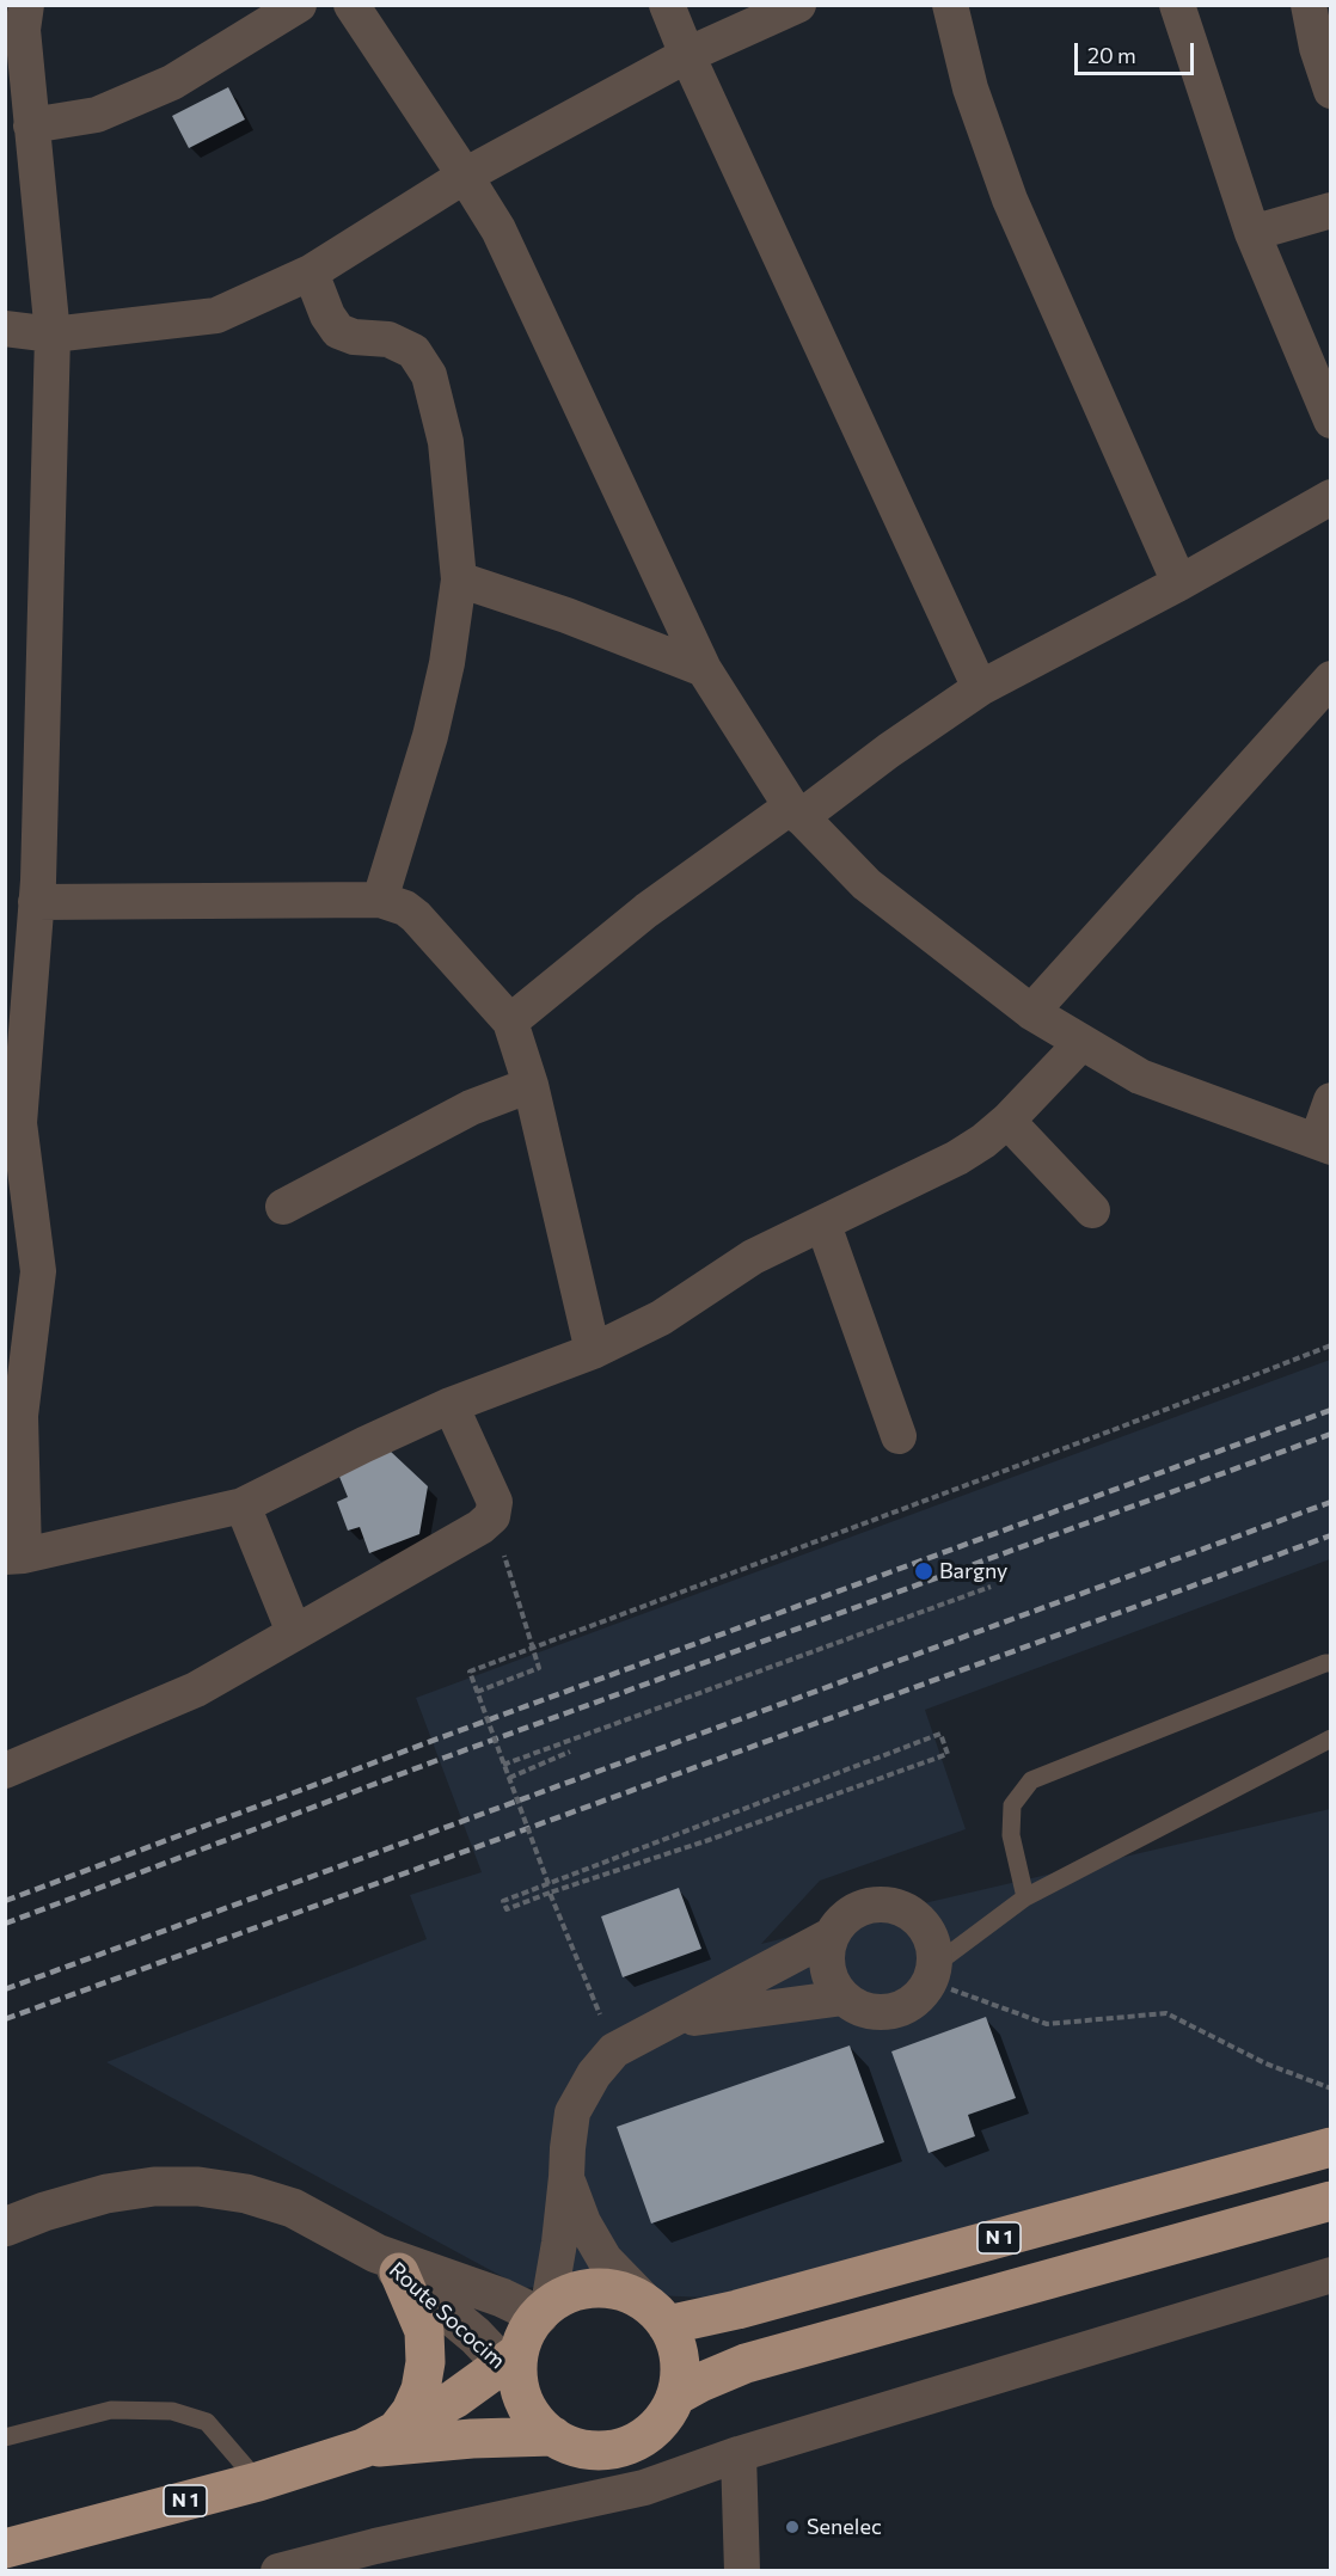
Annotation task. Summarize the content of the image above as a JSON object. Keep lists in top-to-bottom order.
{
  "streets": {
    "highway": ["N 1"],
    "street": ["Route Sococim"]
  },
  "crossings": [
    ["N 1", "Route Sococim"]
  ],
  "places": ["Bargny", "Senelec"],
  "scale_bar": "20 m"
}
